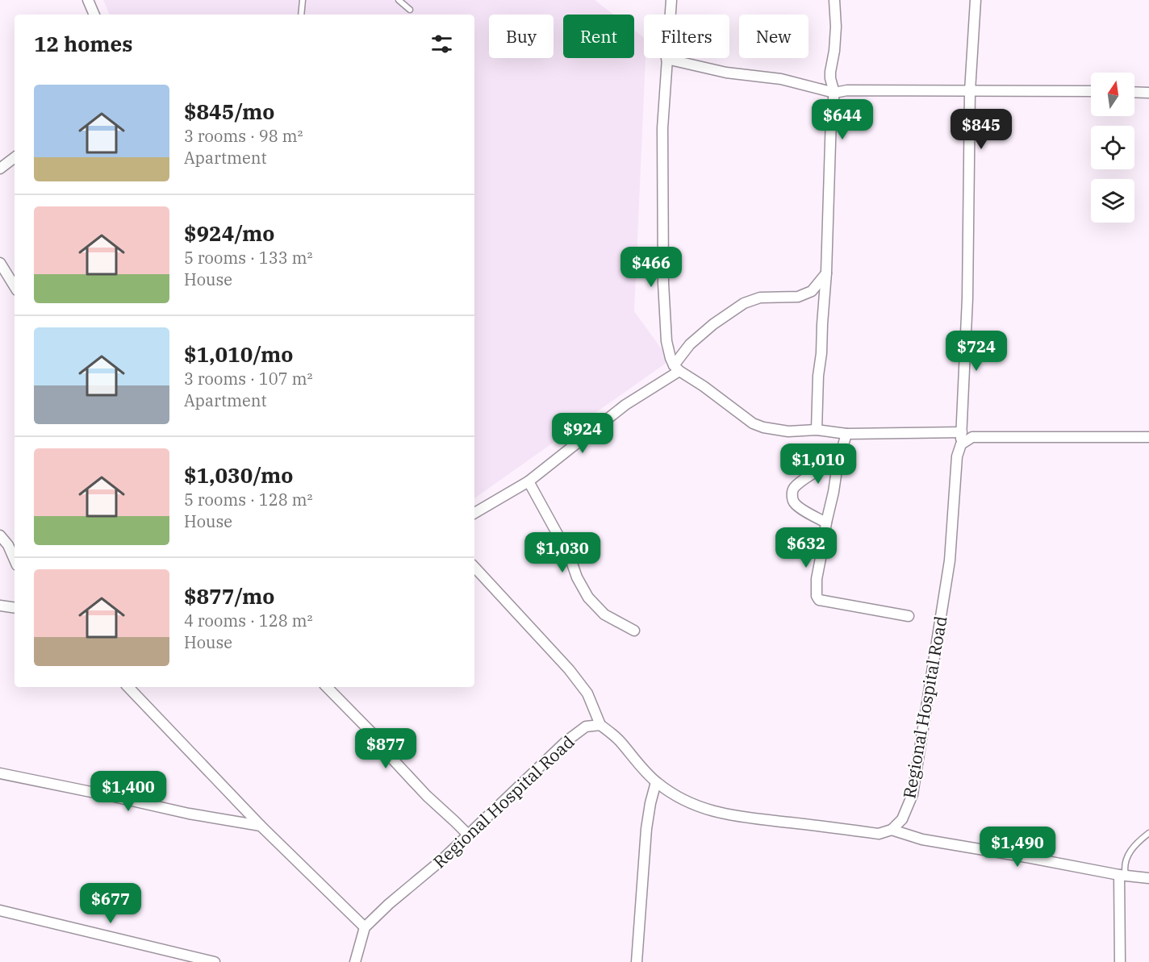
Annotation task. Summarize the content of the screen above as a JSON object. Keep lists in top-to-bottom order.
{
  "streets": {
    "street": ["Regional Hospital Road"]
  },
  "north": "top",
  "page": {
    "chip": [
      "Buy",
      "Rent",
      "Filters",
      "New"
    ],
    "heading": "12 homes",
    "list": [
      {
        "name": "$845/mo",
        "note": "3 rooms · 98 m² · Apartment"
      },
      {
        "name": "$924/mo",
        "note": "5 rooms · 133 m² · House"
      },
      {
        "name": "$1,010/mo",
        "note": "3 rooms · 107 m² · Apartment"
      },
      {
        "name": "$1,030/mo",
        "note": "5 rooms · 128 m² · House"
      },
      {
        "name": "$877/mo",
        "note": "4 rooms · 128 m² · House"
      }
    ],
    "price": [
      "$644",
      "$845",
      "$466",
      "$724",
      "$924",
      "$1,010",
      "$632",
      "$1,030",
      "$877",
      "$1,400",
      "$1,490",
      "$677"
    ]
  }
}
